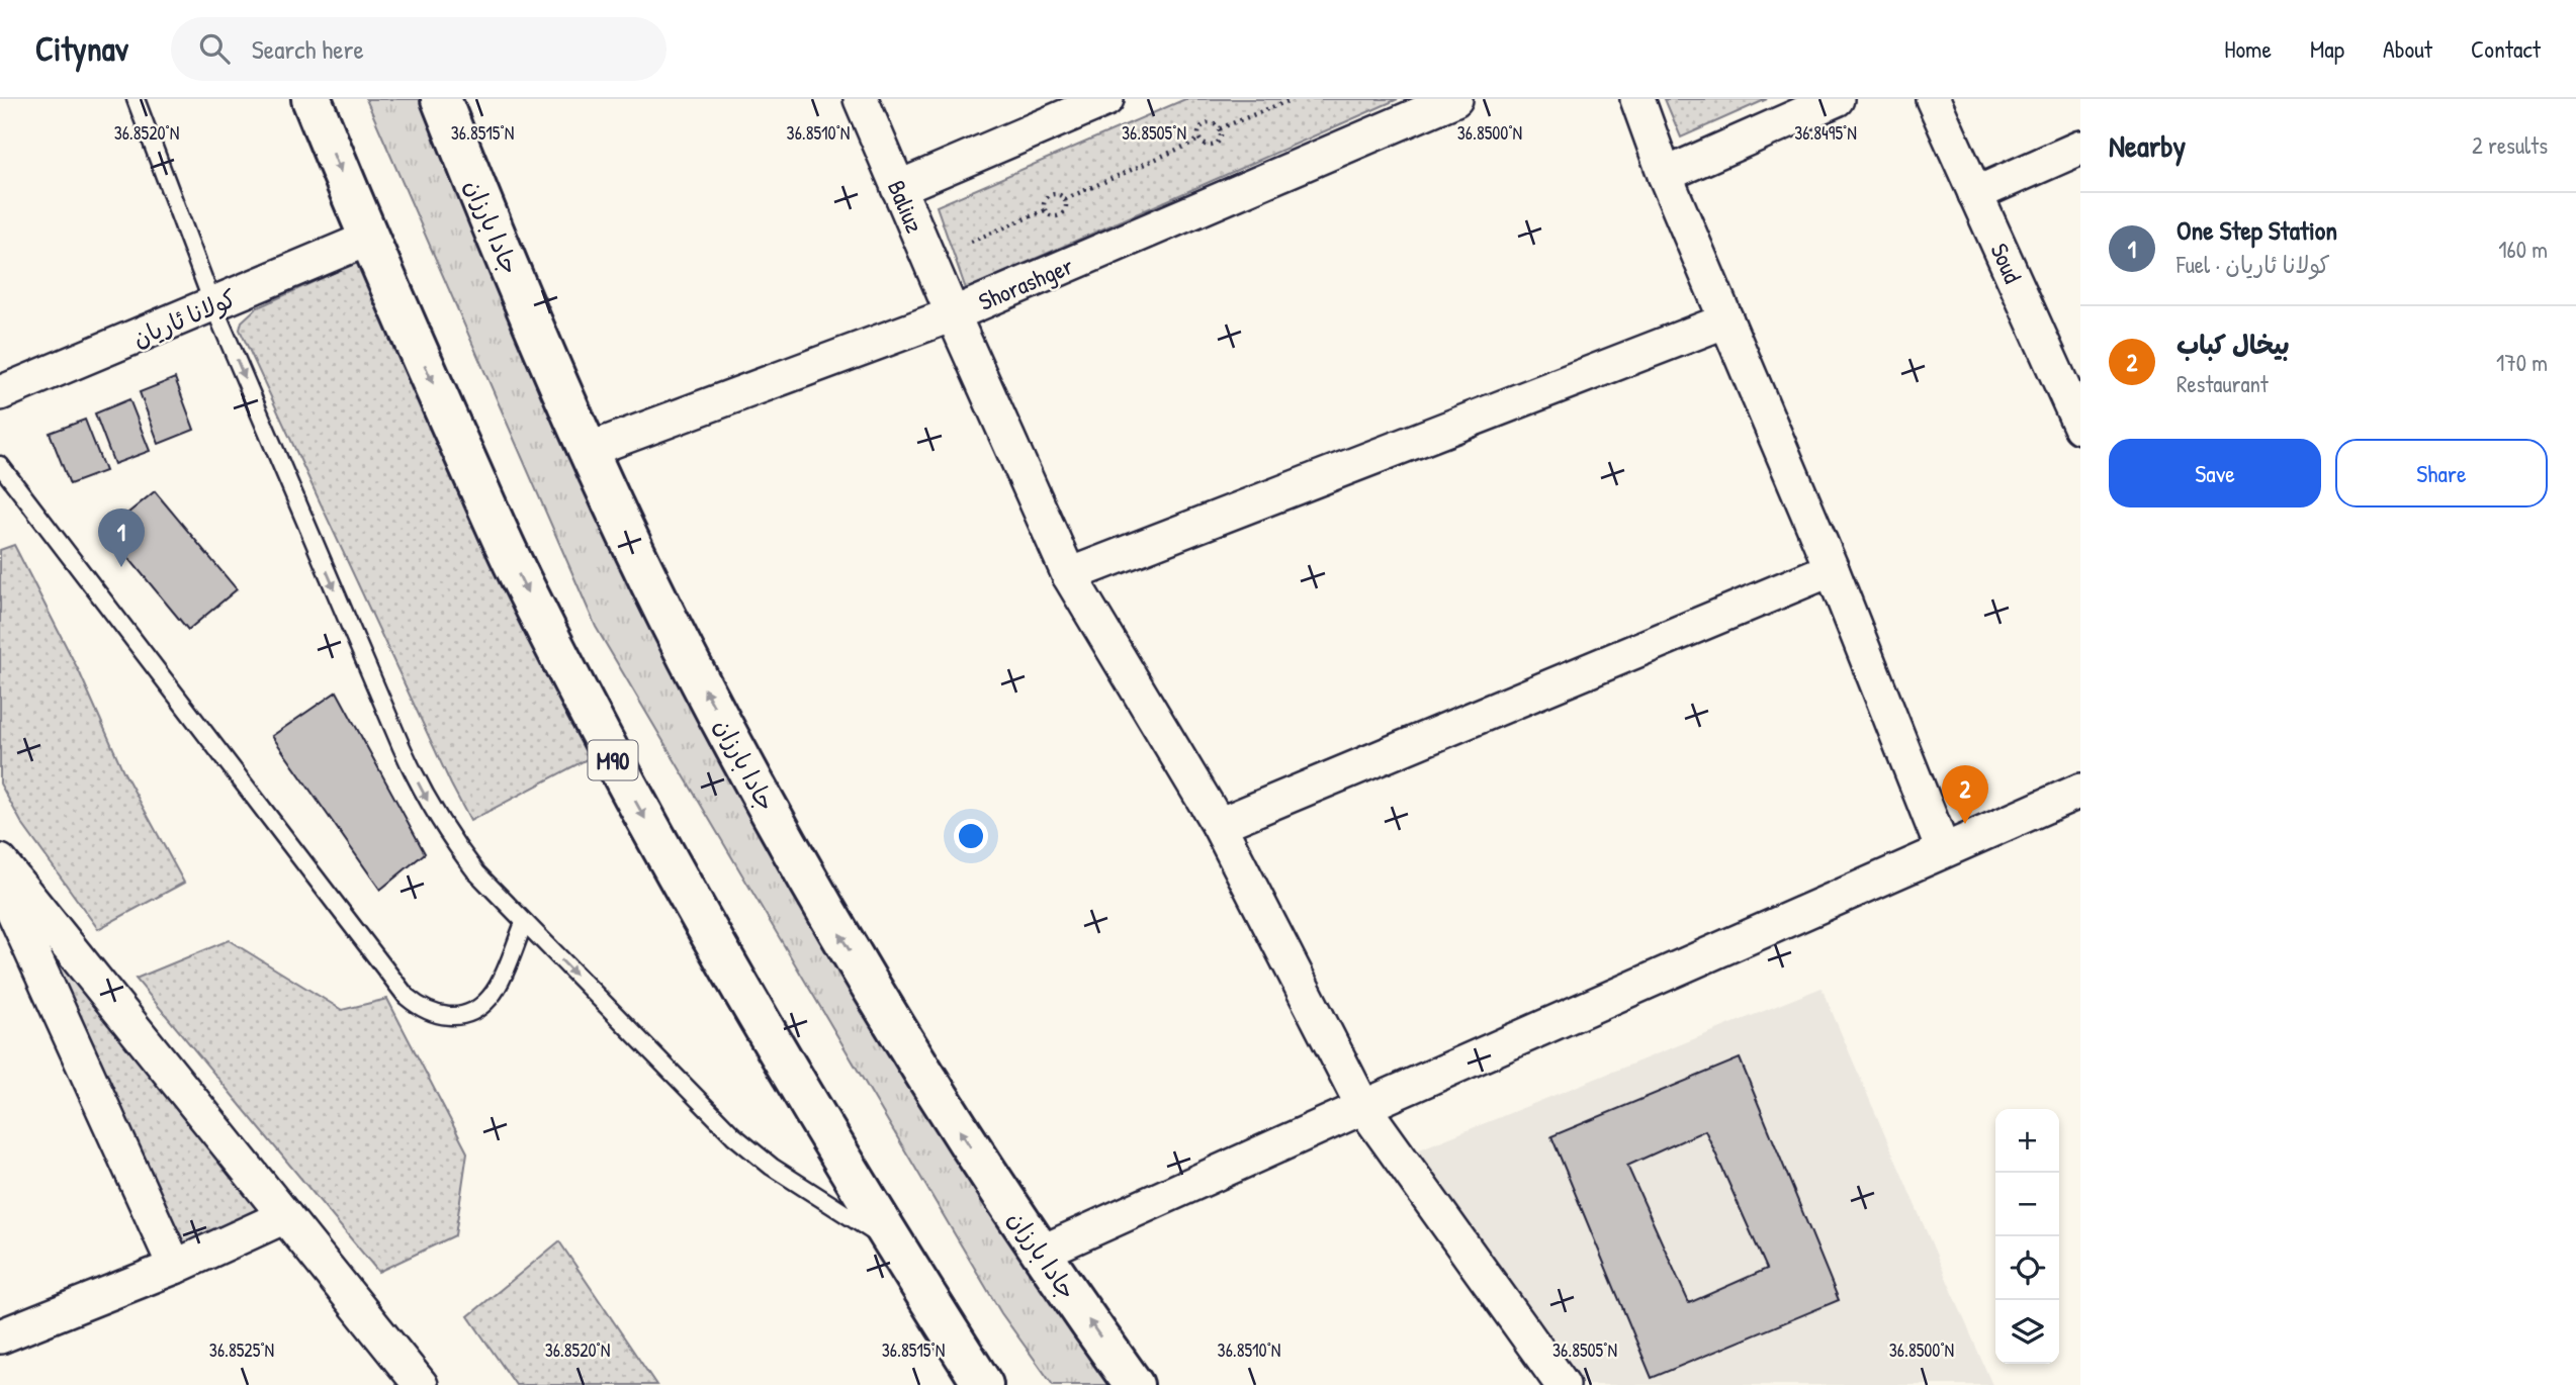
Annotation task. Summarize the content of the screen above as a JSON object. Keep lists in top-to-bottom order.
{
  "streets": {
    "highway": ["جادا بارزان", "M90"],
    "street": [
      "Baliuz",
      "Soud",
      "Shorashger",
      "كولانا ئاريان"
    ]
  },
  "crossings": [
    ["Baliuz", "Shorashger"],
    ["جادا بارزان", "Shorashger"],
    ["كولانا ئاريان", "M90"]
  ],
  "page": {
    "header": "Citynav",
    "search": "Search here",
    "nav": [
      "Home",
      "Map",
      "About",
      "Contact"
    ],
    "heading": ["Nearby", "2 results"],
    "list": [
      {
        "mark": "1",
        "name": "One Step Station",
        "note": "Fuel · كولانا ئاريان",
        "value": "160 m"
      },
      {
        "mark": "2",
        "name": "بيخال كباب",
        "note": "Restaurant",
        "value": "170 m"
      }
    ],
    "buttons": ["Save", "Share"],
    "pins": ["1", "2"],
    "map_buttons": ["+", "−"]
  },
  "coordinates": [
    "36.8520°N",
    "36.8510°N",
    "36.8515°N",
    "36.8505°N",
    "36.8500°N",
    "36.8495°N",
    "36.8525°N"
  ]
}
